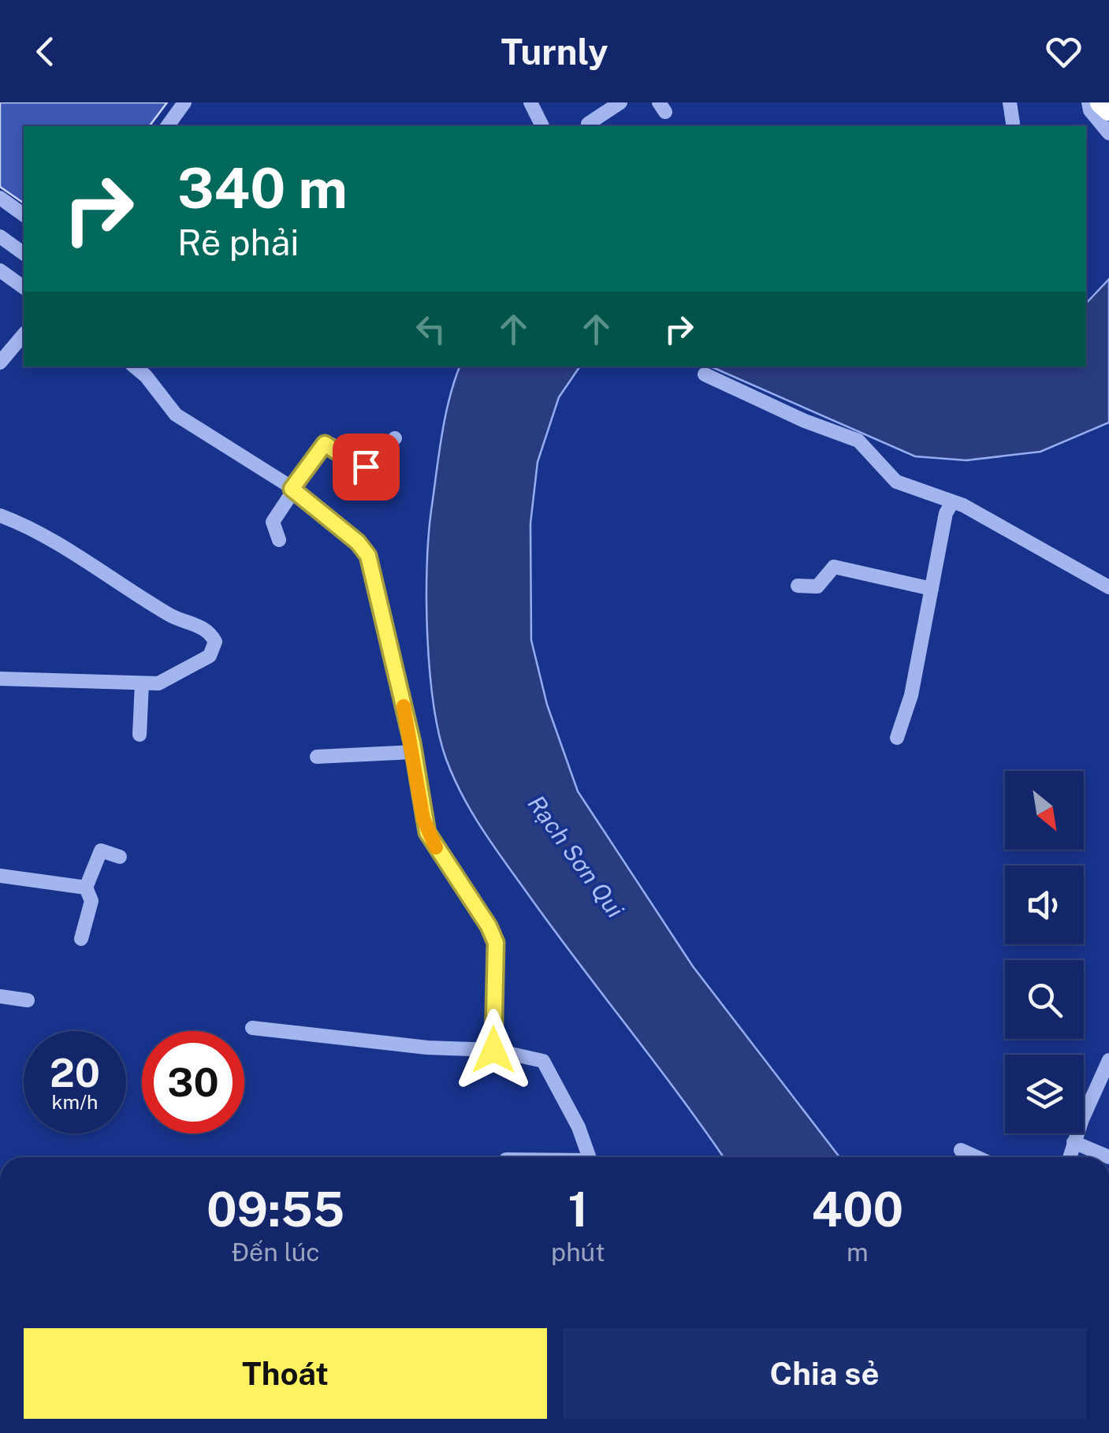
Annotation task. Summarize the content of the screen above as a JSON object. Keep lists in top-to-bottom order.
{
  "water": ["Rạch Sơn Qui"],
  "north": "bottom right",
  "page": {
    "header": "Turnly",
    "turn": ["340 m", "Rẽ phải"],
    "speed": "20 km/h",
    "limit": "30",
    "eta": [
      "09:55",
      "Đến lúc",
      "1",
      "phút",
      "400",
      "m"
    ],
    "buttons": ["Thoát", "Chia sẻ"]
  }
}
